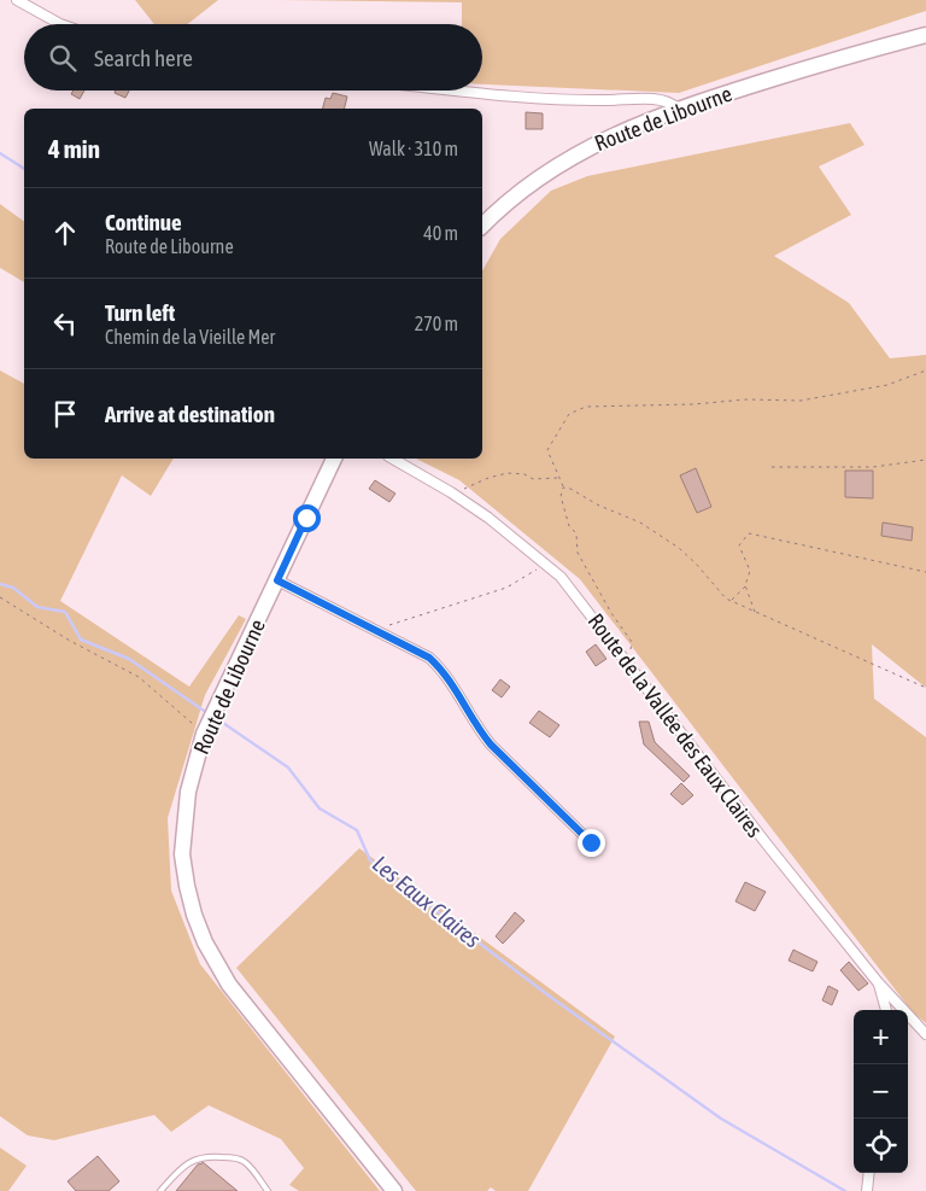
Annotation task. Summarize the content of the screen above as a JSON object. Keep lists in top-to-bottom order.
{
  "streets": {
    "main road": ["Route de Libourne"],
    "street": ["Route de la Vallée des Eaux Claires"]
  },
  "water": ["Les Eaux Claires"],
  "page": {
    "search": "Search here",
    "heading": ["4 min", "Walk · 310 m"],
    "list": [
      ["Continue", "Route de Libourne", "40 m"],
      ["Turn left", "Chemin de la Vieille Mer", "270 m"],
      "Arrive at destination"
    ],
    "map_buttons": ["+", "−"]
  }
}
